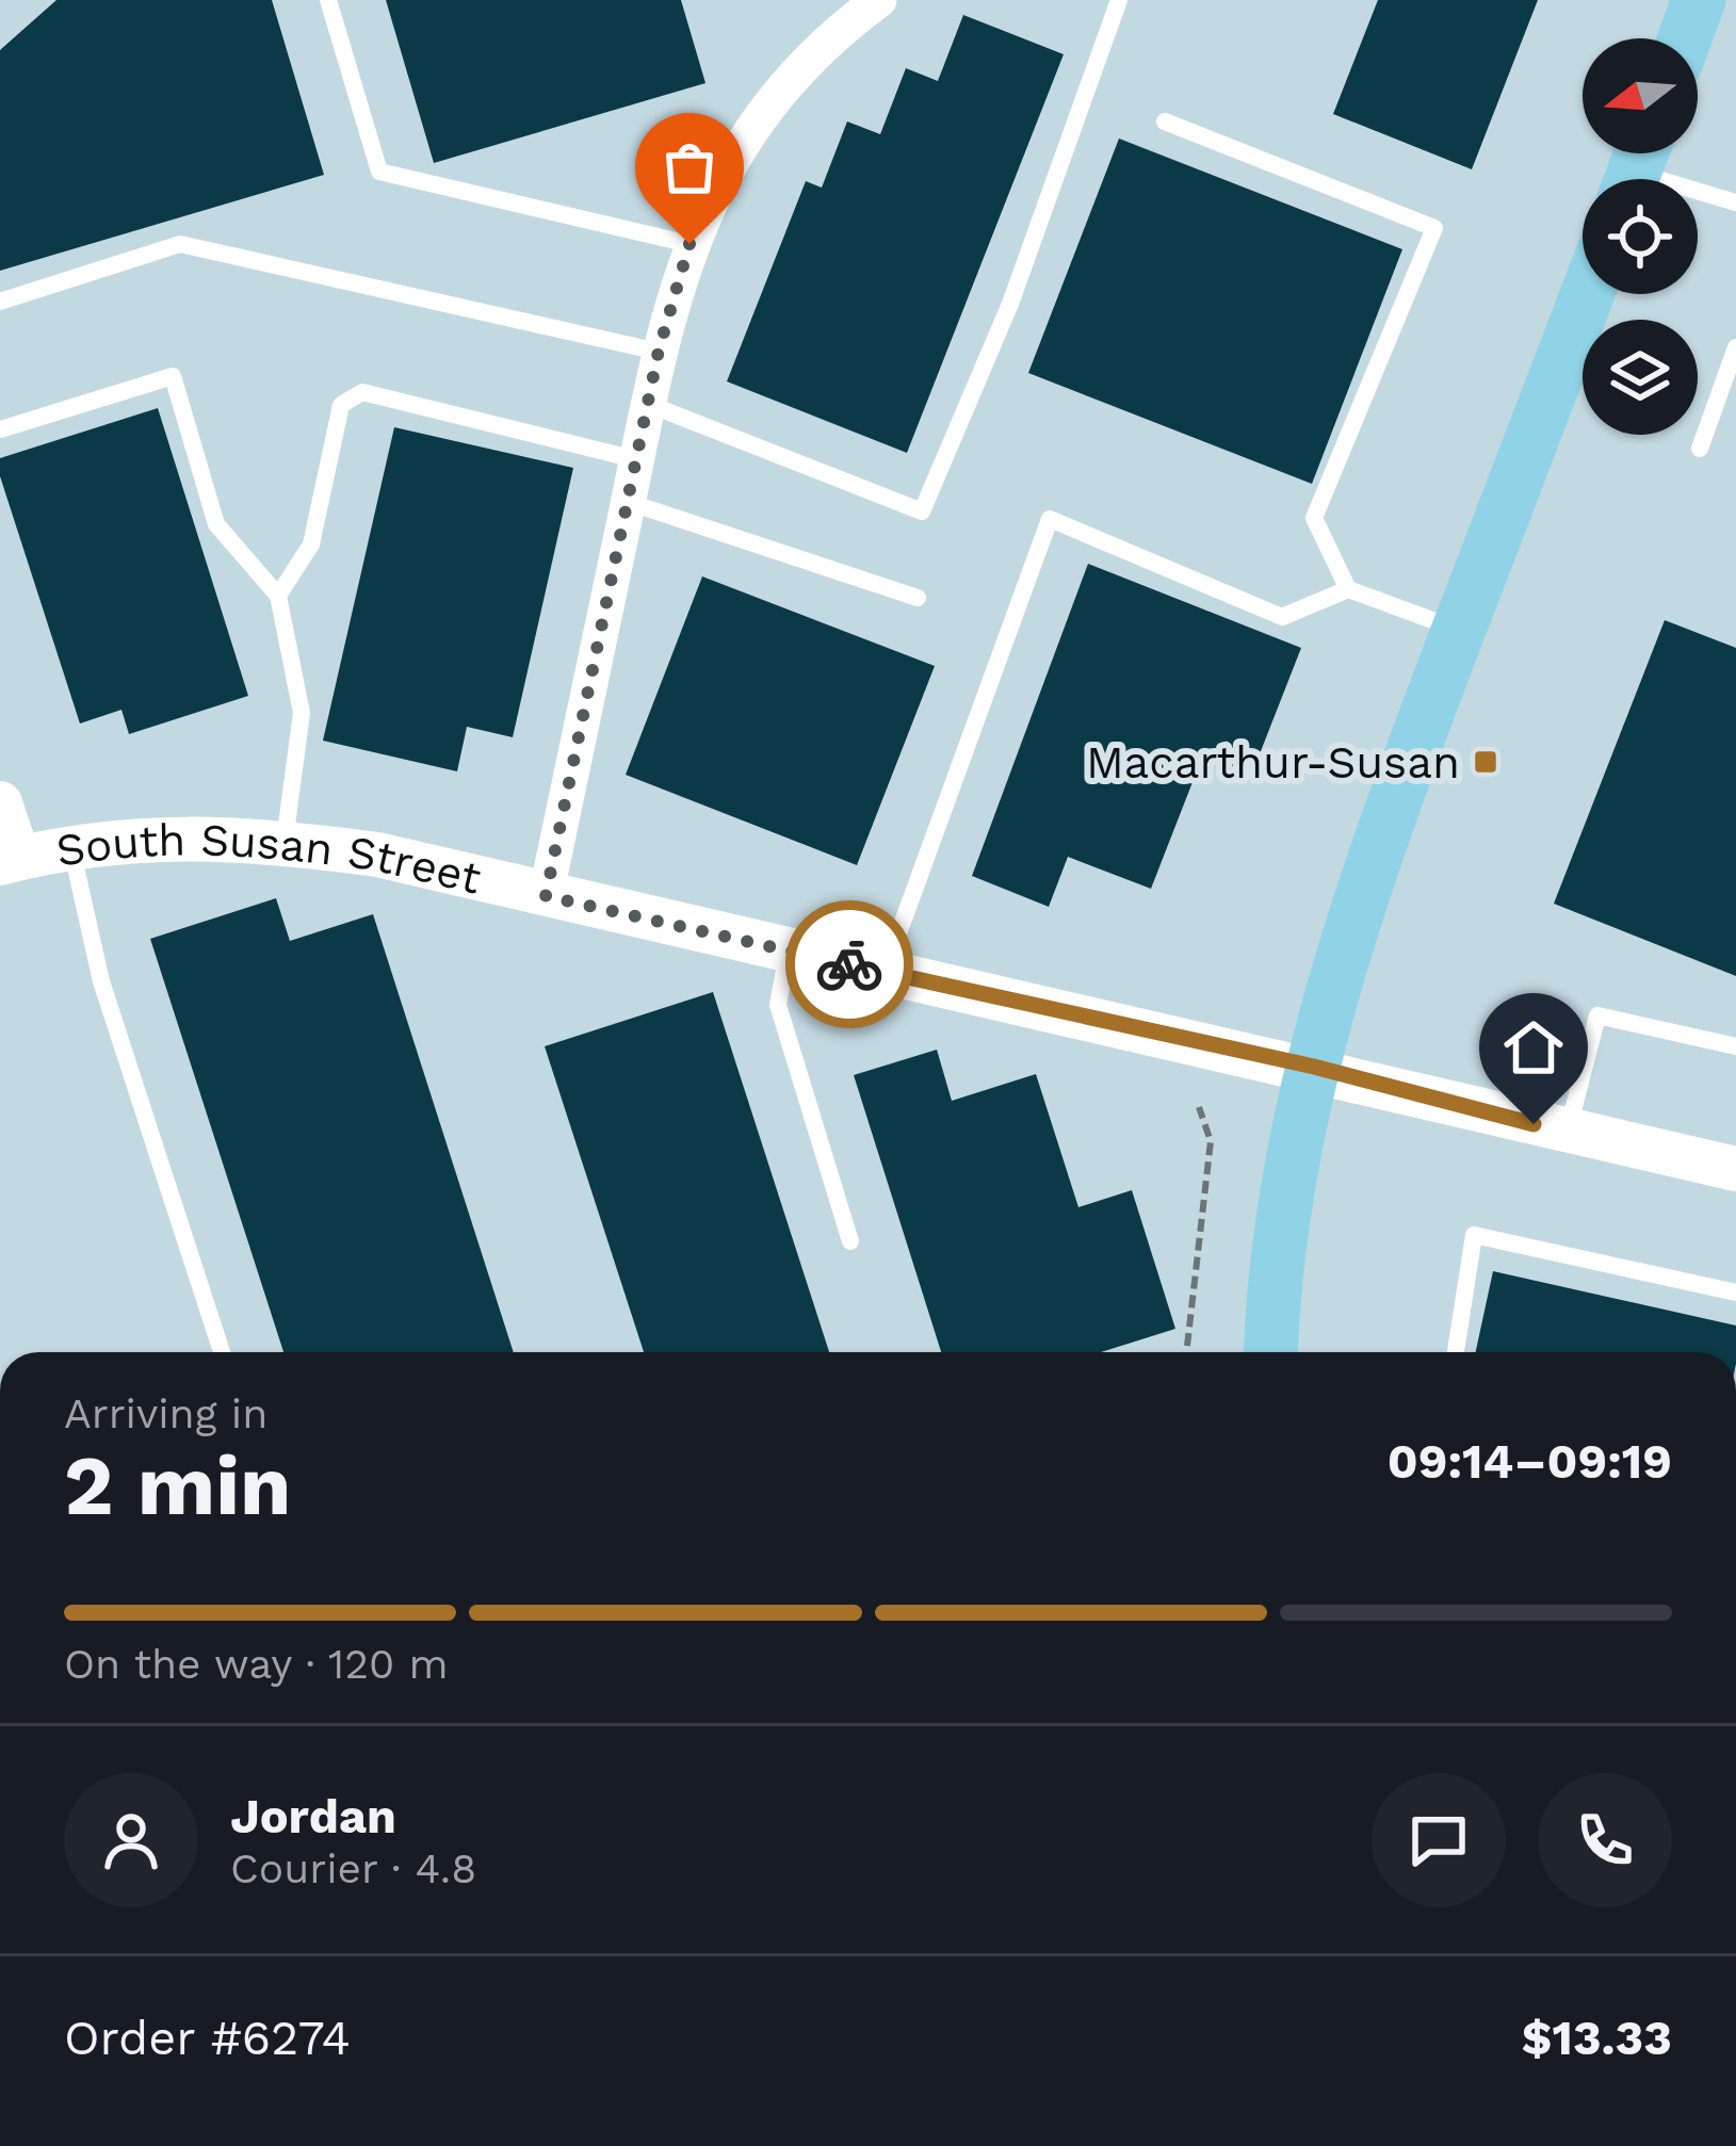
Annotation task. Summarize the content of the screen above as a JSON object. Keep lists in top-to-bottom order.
{
  "streets": {
    "street": ["South Susan Street"]
  },
  "places": {
    "transit": ["Macarthur-Susan"]
  },
  "north": "left",
  "page": {
    "heading": ["2 min", "Arriving in", "09:14–09:19"],
    "panel": [
      "Jordan",
      "Courier · 4.8",
      "Order #6274",
      "$13.33"
    ],
    "bar": "On the way · 120 m"
  }
}
